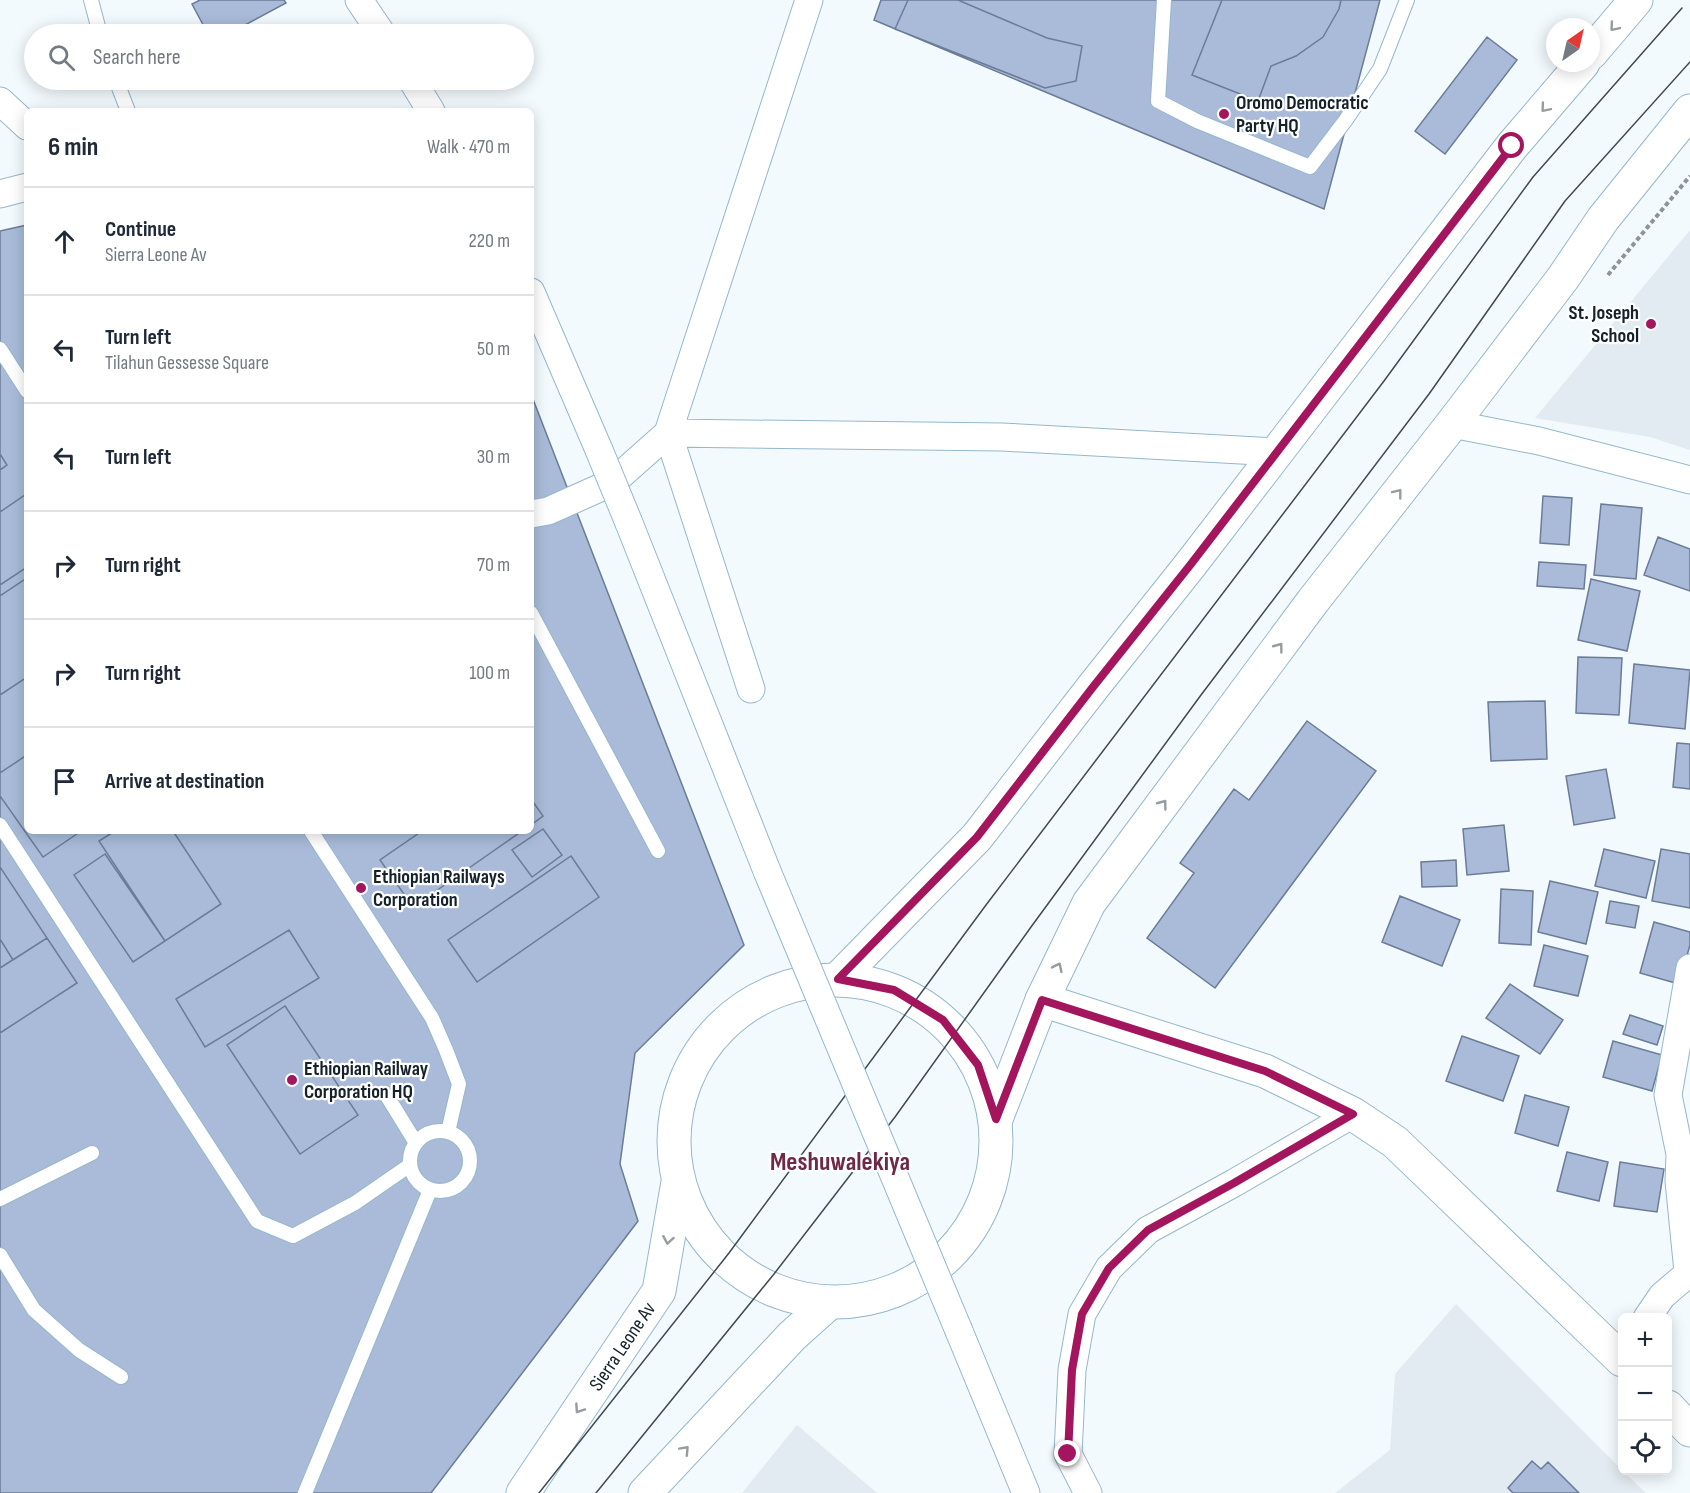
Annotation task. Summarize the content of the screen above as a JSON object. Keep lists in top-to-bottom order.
{
  "streets": {
    "main road": ["Sierra Leone Av"]
  },
  "districts": ["Meshuwalekiya"],
  "places": [
    "Oromo Democratic Party HQ",
    "St. Joseph School",
    "Ethiopian Railways Corporation",
    "Ethiopian Railway Corporation HQ"
  ],
  "north": "top right",
  "page": {
    "search": "Search here",
    "heading": ["6 min", "Walk · 470 m"],
    "list": [
      ["Continue", "Sierra Leone Av", "220 m"],
      ["Turn left", "Tilahun Gessesse Square", "50 m"],
      ["Turn left", "30 m"],
      ["Turn right", "70 m"],
      ["Turn right", "100 m"],
      "Arrive at destination"
    ],
    "map_buttons": ["+", "−"]
  }
}
